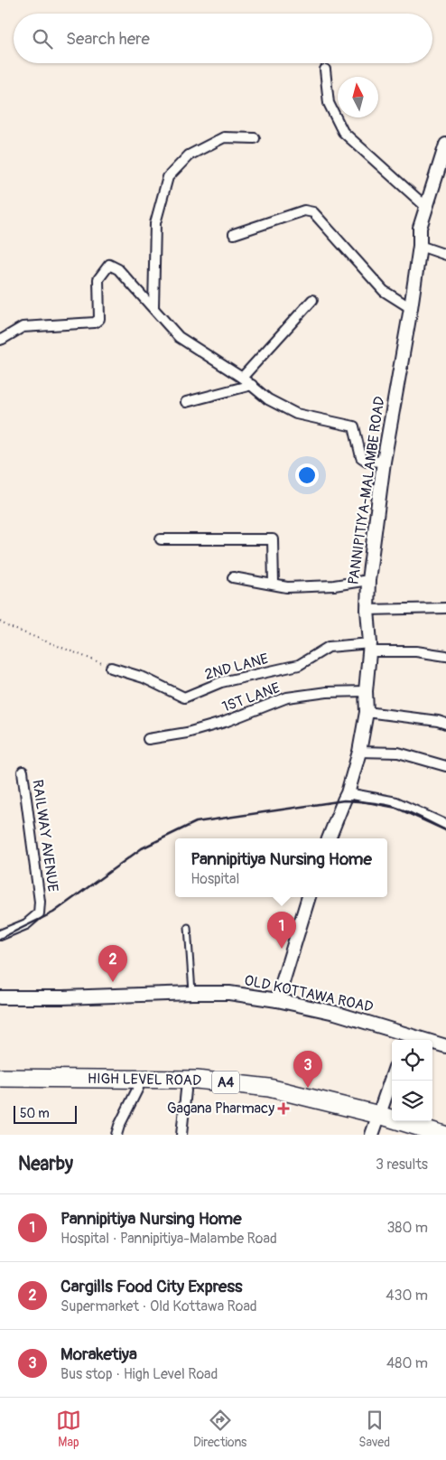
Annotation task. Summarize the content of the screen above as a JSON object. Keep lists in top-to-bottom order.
{
  "streets": {
    "highway": ["HIGH LEVEL ROAD", "A4"],
    "street": [
      "PANNIPITIYA-MALAMBE ROAD",
      "2ND LANE",
      "1ST LANE",
      "RAILWAY AVENUE",
      "OLD KOTTAWA ROAD"
    ]
  },
  "crossings": [
    ["PANNIPITIYA-MALAMBE ROAD", "2ND LANE"],
    ["PANNIPITIYA-MALAMBE ROAD", "1ST LANE"]
  ],
  "places": {
    "health": ["Gagana Pharmacy"]
  },
  "scale_bar": "50 m",
  "north": "top",
  "page": {
    "search": "Search here",
    "popup": ["Pannipitiya Nursing Home", "Hospital"],
    "pins": ["1", "2", "3"],
    "scale": "50 m",
    "heading": ["Nearby", "3 results"],
    "list": [
      {
        "mark": "1",
        "name": "Pannipitiya Nursing Home",
        "note": "Hospital · Pannipitiya-Malambe Road",
        "value": "380 m"
      },
      {
        "mark": "2",
        "name": "Cargills Food City Express",
        "note": "Supermarket · Old Kottawa Road",
        "value": "430 m"
      },
      {
        "mark": "3",
        "name": "Moraketiya",
        "note": "Bus stop · High Level Road",
        "value": "480 m"
      }
    ],
    "nav": ["Map", "Directions", "Saved"]
  }
}
